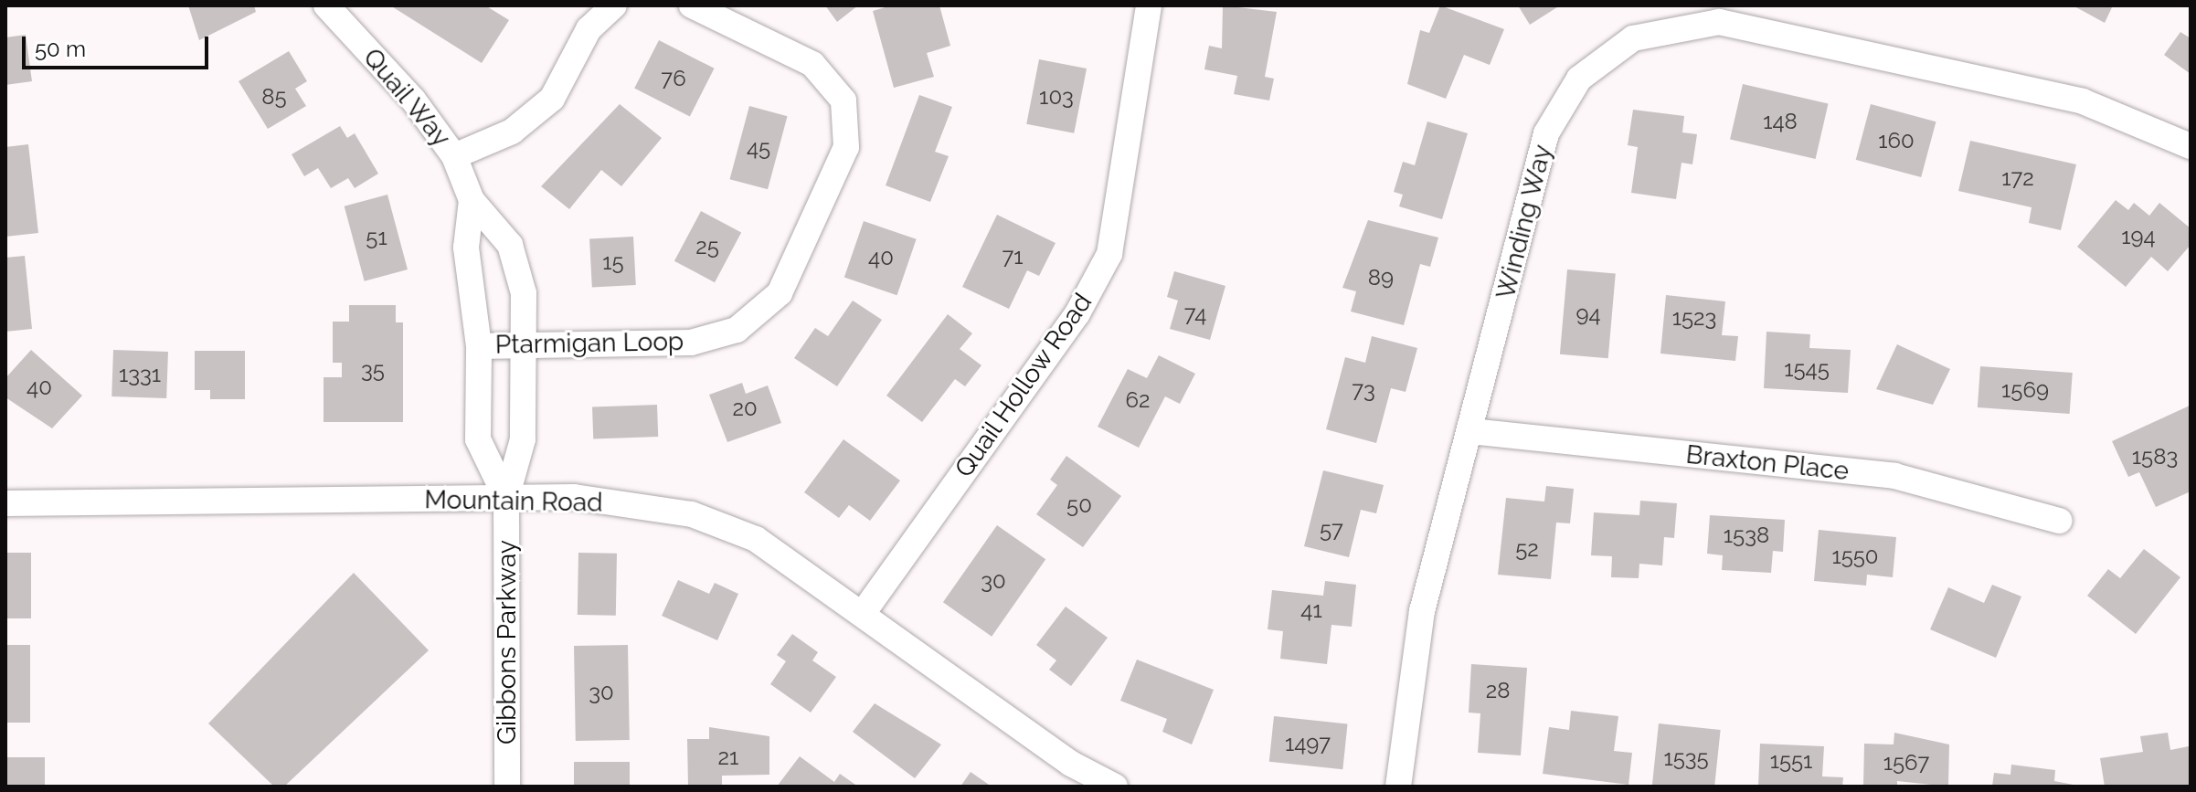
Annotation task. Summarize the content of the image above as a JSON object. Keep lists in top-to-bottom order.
{
  "streets": {
    "street": [
      "Quail Way",
      "Winding Way",
      "Ptarmigan Loop",
      "Quail Hollow Road",
      "Braxton Place",
      "Mountain Road",
      "Gibbons Parkway"
    ]
  },
  "crossings": [
    ["Quail Way", "Ptarmigan Loop"],
    ["Quail Way", "Mountain Road"],
    ["Quail Way", "Gibbons Parkway"],
    ["Winding Way", "Braxton Place"],
    ["Quail Hollow Road", "Mountain Road"],
    ["Mountain Road", "Gibbons Parkway"]
  ],
  "house_numbers": [
    "76",
    "85",
    "103",
    "148",
    "160",
    "45",
    "172",
    "194",
    "51",
    "25",
    "71",
    "40",
    "15",
    "89",
    "74",
    "94",
    "1523",
    "1545",
    "35",
    "1331",
    "40",
    "73",
    "1569",
    "62",
    "20",
    "1583",
    "50",
    "57",
    "1538",
    "52",
    "1550",
    "30",
    "41",
    "28",
    "30",
    "1497",
    "21",
    "1535",
    "1551",
    "1567"
  ],
  "scale_bar": "50 m"
}
